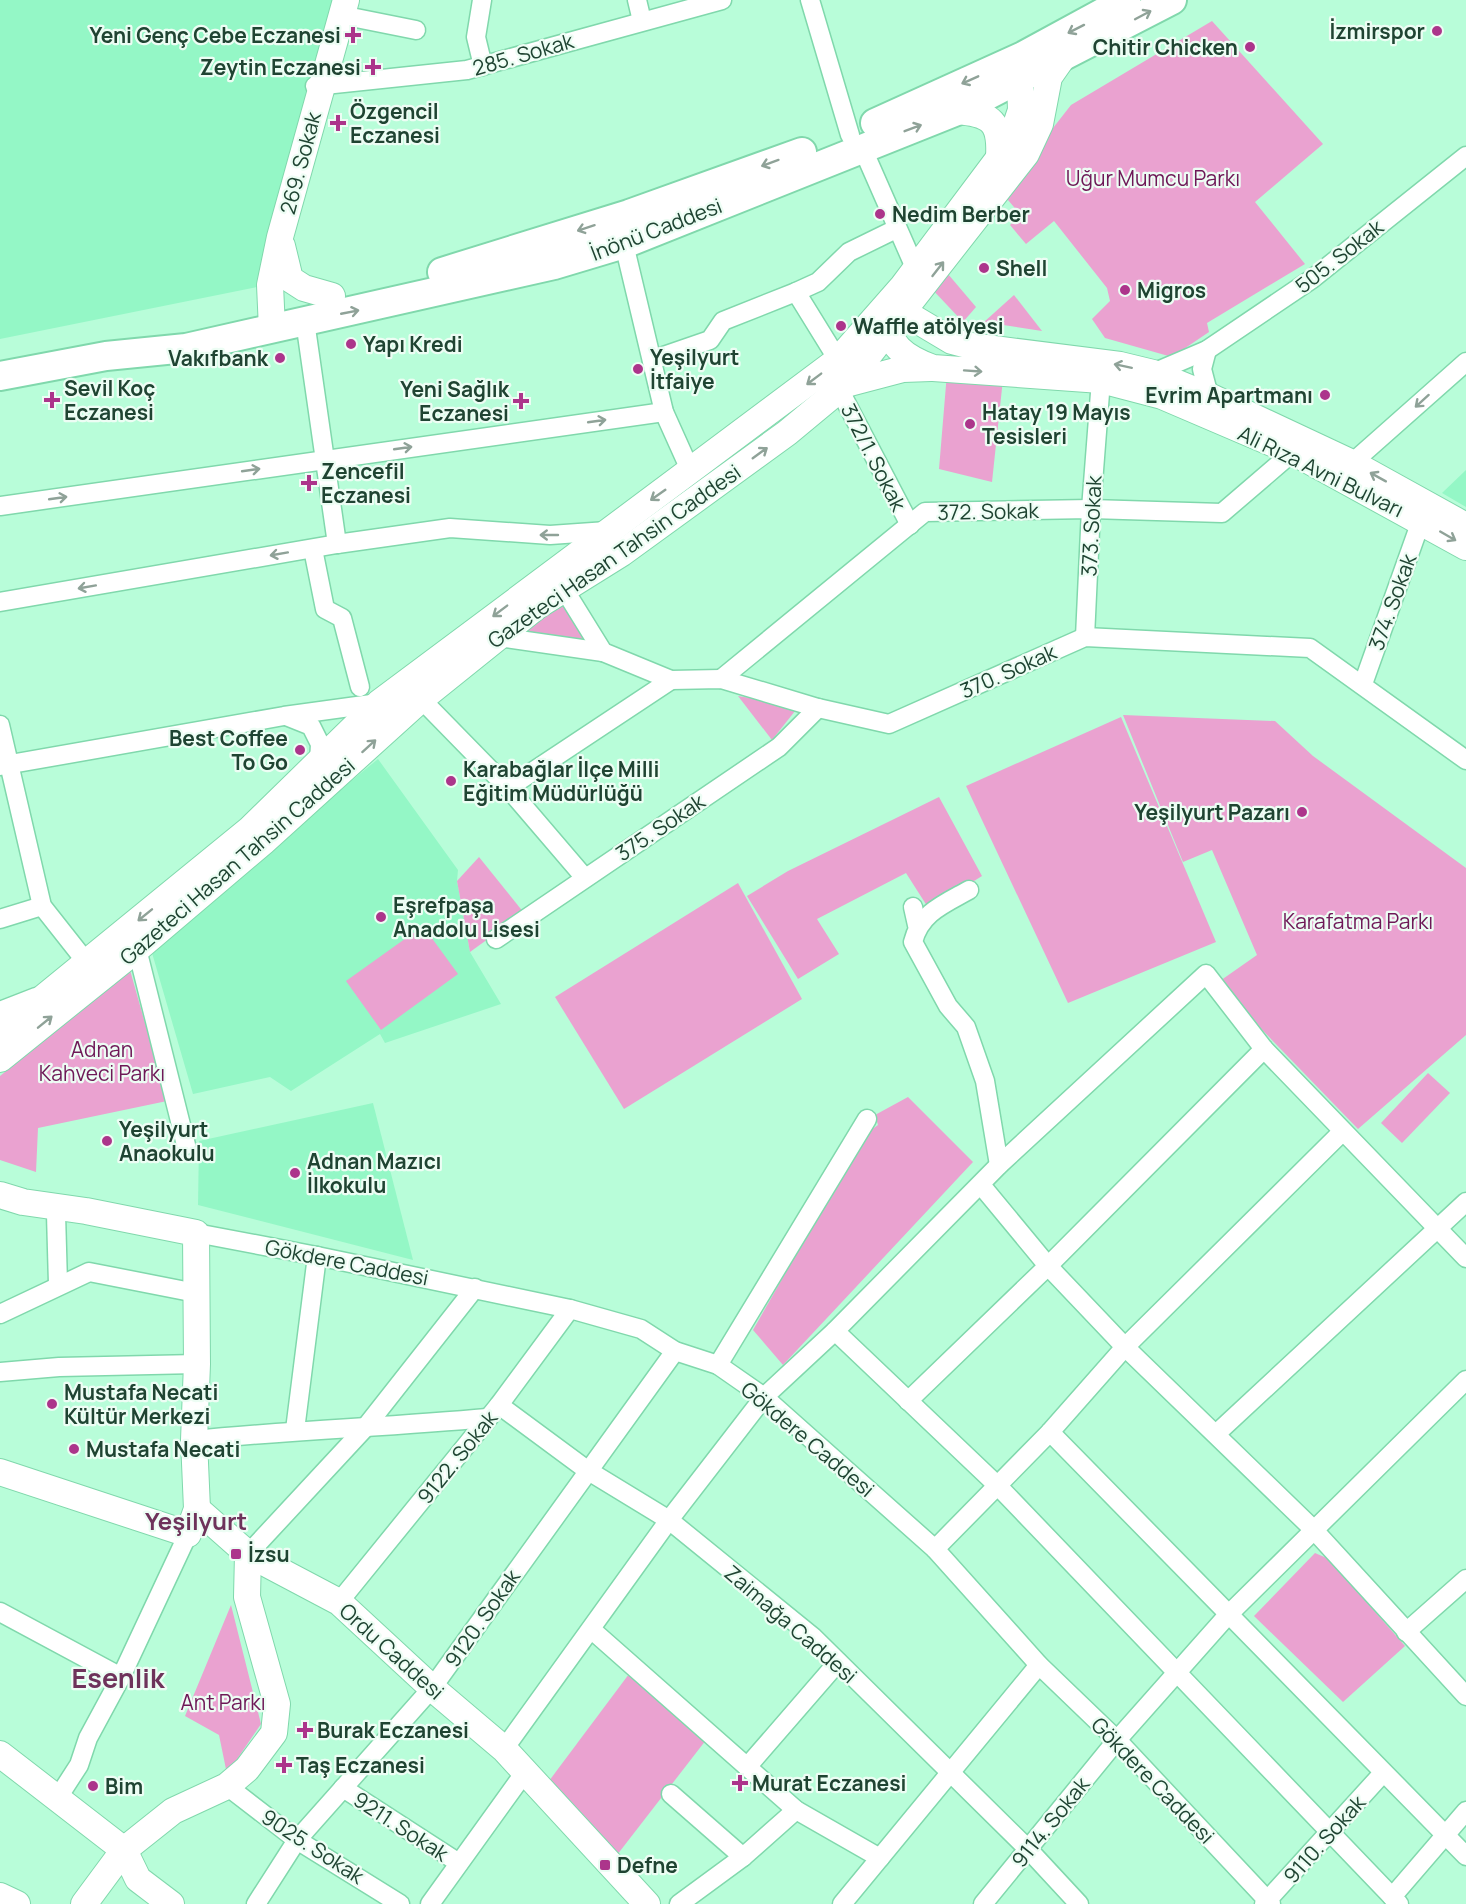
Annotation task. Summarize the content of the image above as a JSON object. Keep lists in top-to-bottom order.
{
  "streets": {
    "main road": [
      "269. Sokak",
      "İnönü Caddesi",
      "Ali Rıza Avni Bulvarı",
      "Gazeteci Hasan Tahsin Caddesi",
      "Gökdere Caddesi",
      "Ordu Caddesi"
    ],
    "street": [
      "285. Sokak",
      "505. Sokak",
      "372/1. Sokak",
      "372. Sokak",
      "373. Sokak",
      "374. Sokak",
      "370. Sokak",
      "375. Sokak",
      "9122. Sokak",
      "9120. Sokak",
      "Zaimağa Caddesi",
      "9114. Sokak",
      "9211. Sokak",
      "9110. Sokak",
      "9025. Sokak"
    ]
  },
  "crossings": [
    ["285. Sokak", "269. Sokak"],
    ["269. Sokak", "İnönü Caddesi"],
    ["İnönü Caddesi", "Gazeteci Hasan Tahsin Caddesi"],
    ["505. Sokak", "Ali Rıza Avni Bulvarı"],
    ["372/1. Sokak", "372. Sokak"],
    ["372/1. Sokak", "Gazeteci Hasan Tahsin Caddesi"],
    ["Ali Rıza Avni Bulvarı", "372. Sokak"],
    ["Ali Rıza Avni Bulvarı", "373. Sokak"],
    ["Ali Rıza Avni Bulvarı", "Gazeteci Hasan Tahsin Caddesi"],
    ["Ali Rıza Avni Bulvarı", "374. Sokak"],
    ["372. Sokak", "373. Sokak"],
    ["372. Sokak", "370. Sokak"],
    ["373. Sokak", "370. Sokak"],
    ["Gazeteci Hasan Tahsin Caddesi", "370. Sokak"],
    ["374. Sokak", "370. Sokak"],
    ["370. Sokak", "375. Sokak"],
    ["Gökdere Caddesi", "9122. Sokak"],
    ["Gökdere Caddesi", "9120. Sokak"],
    ["Gökdere Caddesi", "9114. Sokak"],
    ["Gökdere Caddesi", "9110. Sokak"],
    ["9122. Sokak", "Zaimağa Caddesi"],
    ["9122. Sokak", "Ordu Caddesi"],
    ["9120. Sokak", "Zaimağa Caddesi"],
    ["9120. Sokak", "Ordu Caddesi"],
    ["9120. Sokak", "9211. Sokak"],
    ["9120. Sokak", "9025. Sokak"],
    ["Zaimağa Caddesi", "9114. Sokak"]
  ],
  "districts": ["Yeşilyurt", "Esenlik"],
  "parks": [
    "Uğur Mumcu Parkı",
    "Karafatma Parkı",
    "Adnan Kahveci Parkı",
    "Ant Parkı"
  ],
  "places": {
    "other": [
      "İzmirspor",
      "Chitir Chicken",
      "Nedim Berber",
      "Shell",
      "Migros",
      "Waffle atölyesi",
      "Yapı Kredi",
      "Vakıfbank",
      "Yeşilyurt İtfaiye",
      "Evrim Apartmanı",
      "Hatay 19 Mayıs Tesisleri",
      "Best Coffee To Go",
      "Karabağlar İlçe Milli Eğitim Müdürlüğü",
      "Yeşilyurt Pazarı",
      "Eşrefpaşa Anadolu Lisesi",
      "Yeşilyurt Anaokulu",
      "Adnan Mazıcı İlkokulu",
      "Mustafa Necati Kültür Merkezi",
      "Mustafa Necati",
      "Bim"
    ],
    "health": [
      "Yeni Genç Cebe Eczanesi",
      "Zeytin Eczanesi",
      "Özgencil Eczanesi",
      "Sevil Koç Eczanesi",
      "Yeni Sağlık Eczanesi",
      "Zencefil Eczanesi",
      "Burak Eczanesi",
      "Taş Eczanesi",
      "Murat Eczanesi"
    ],
    "transit": ["İzsu", "Defne"]
  }
}
